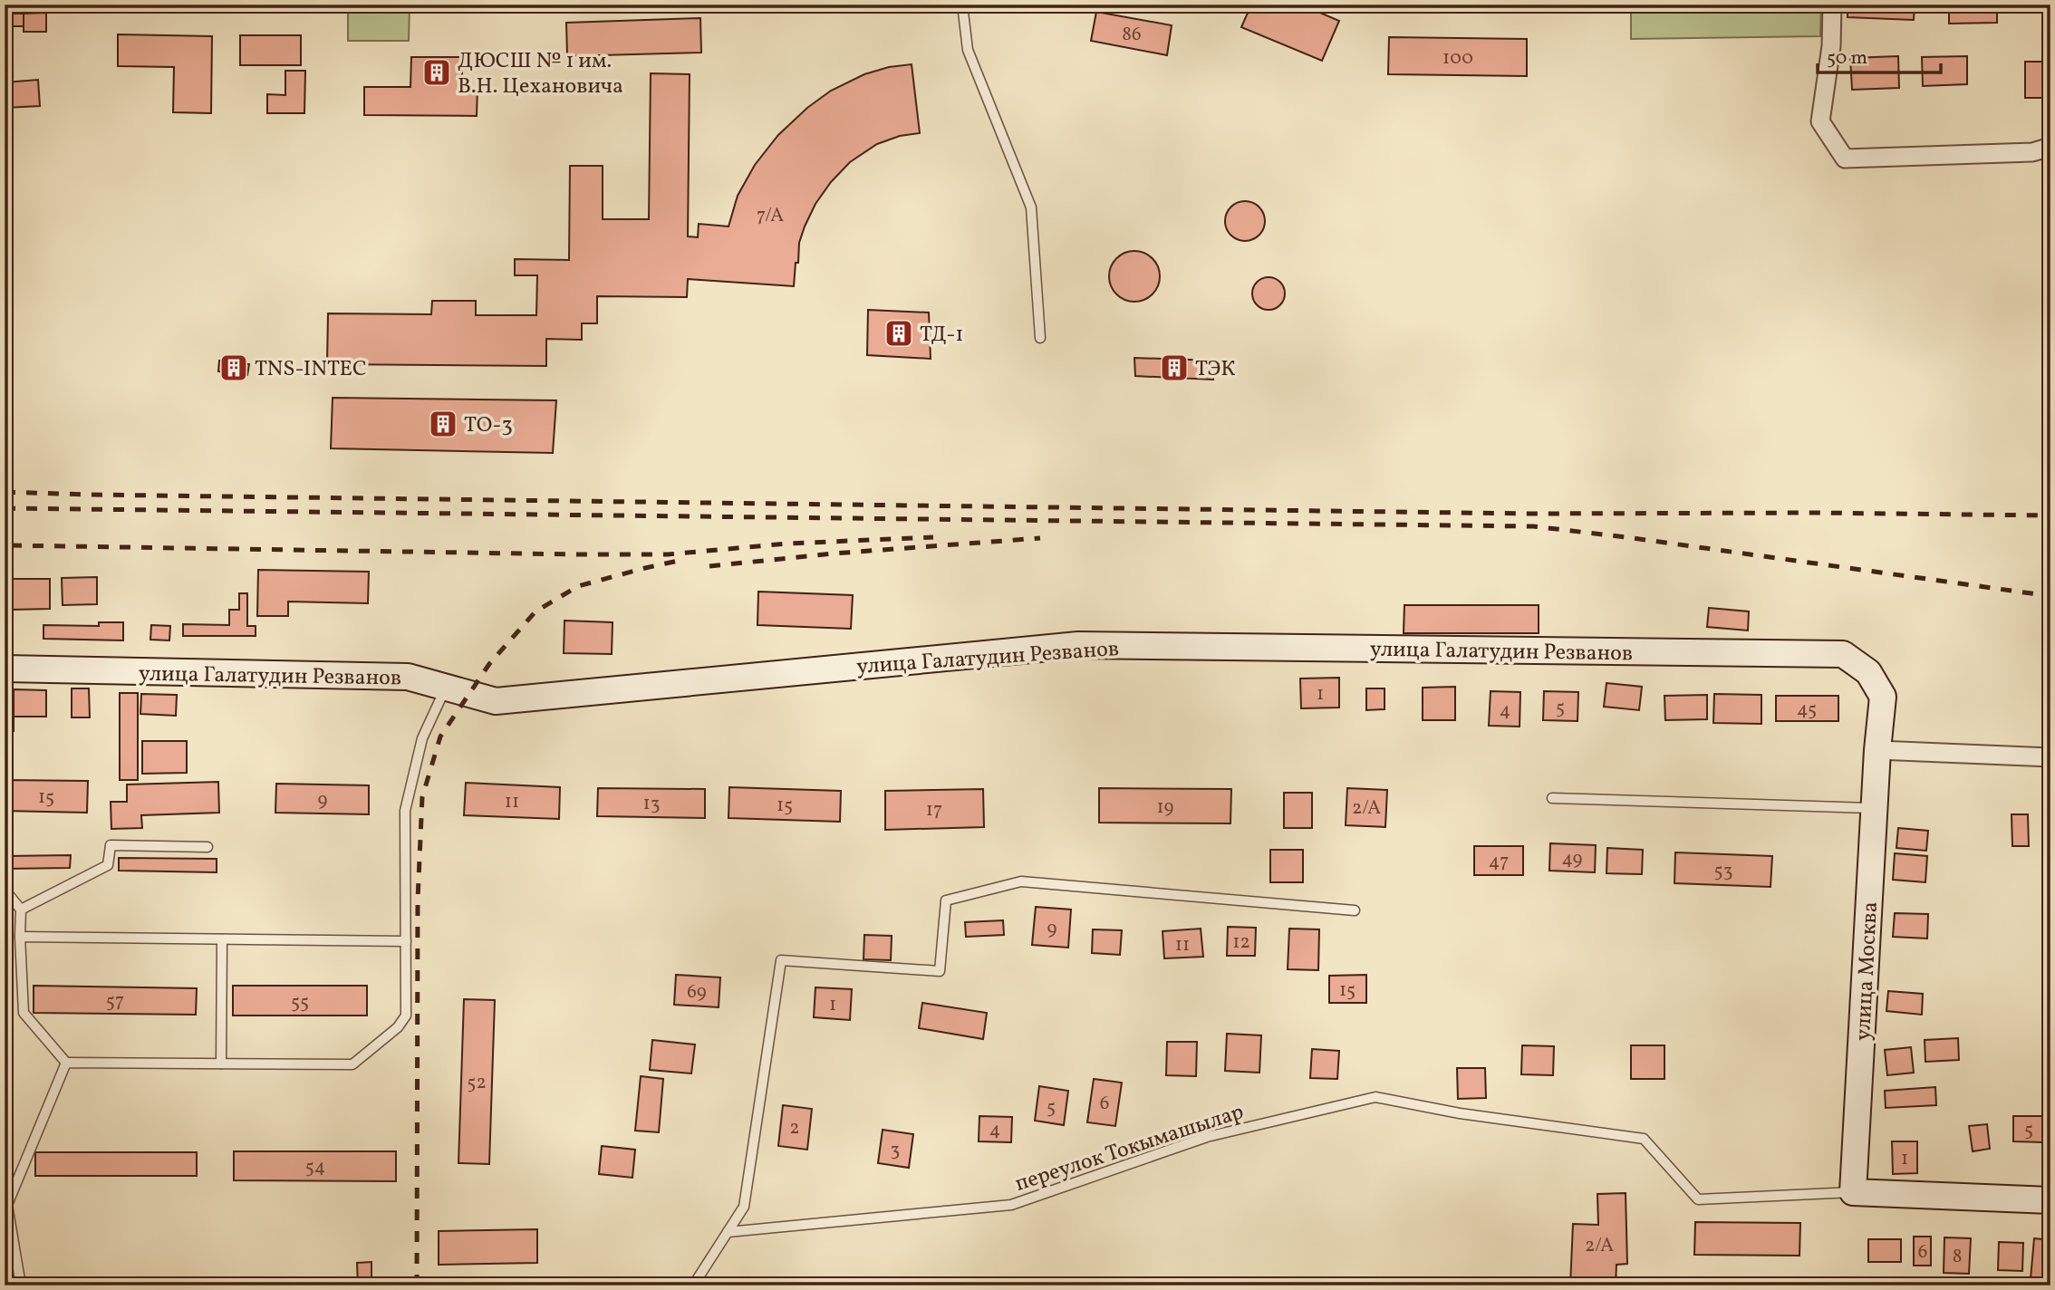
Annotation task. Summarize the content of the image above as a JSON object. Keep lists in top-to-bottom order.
{
  "streets": {
    "street": ["улица Галатудин Резванов", "улица Москва"],
    "lane": ["переулок Токымашылар"]
  },
  "crossings": [
    ["улица Галатудин Резванов", "улица Москва"],
    ["улица Москва", "переулок Токымашылар"]
  ],
  "places": {
    "building": [
      "ДЮСШ № 1 им. В.Н. Цехановича",
      "ТД-1",
      "TNS-INTEC",
      "ТЭК",
      "ТО-3"
    ]
  },
  "house_numbers": [
    "86",
    "100",
    "7/А",
    "1",
    "5",
    "45",
    "4",
    "15",
    "9",
    "11",
    "13",
    "15",
    "19",
    "2/А",
    "17",
    "49",
    "47",
    "53",
    "9",
    "12",
    "11",
    "15",
    "69",
    "57",
    "55",
    "1",
    "52",
    "6",
    "5",
    "2",
    "4",
    "5",
    "3",
    "1",
    "54",
    "2/А",
    "6",
    "8"
  ],
  "scale_bar": "50 m"
}
